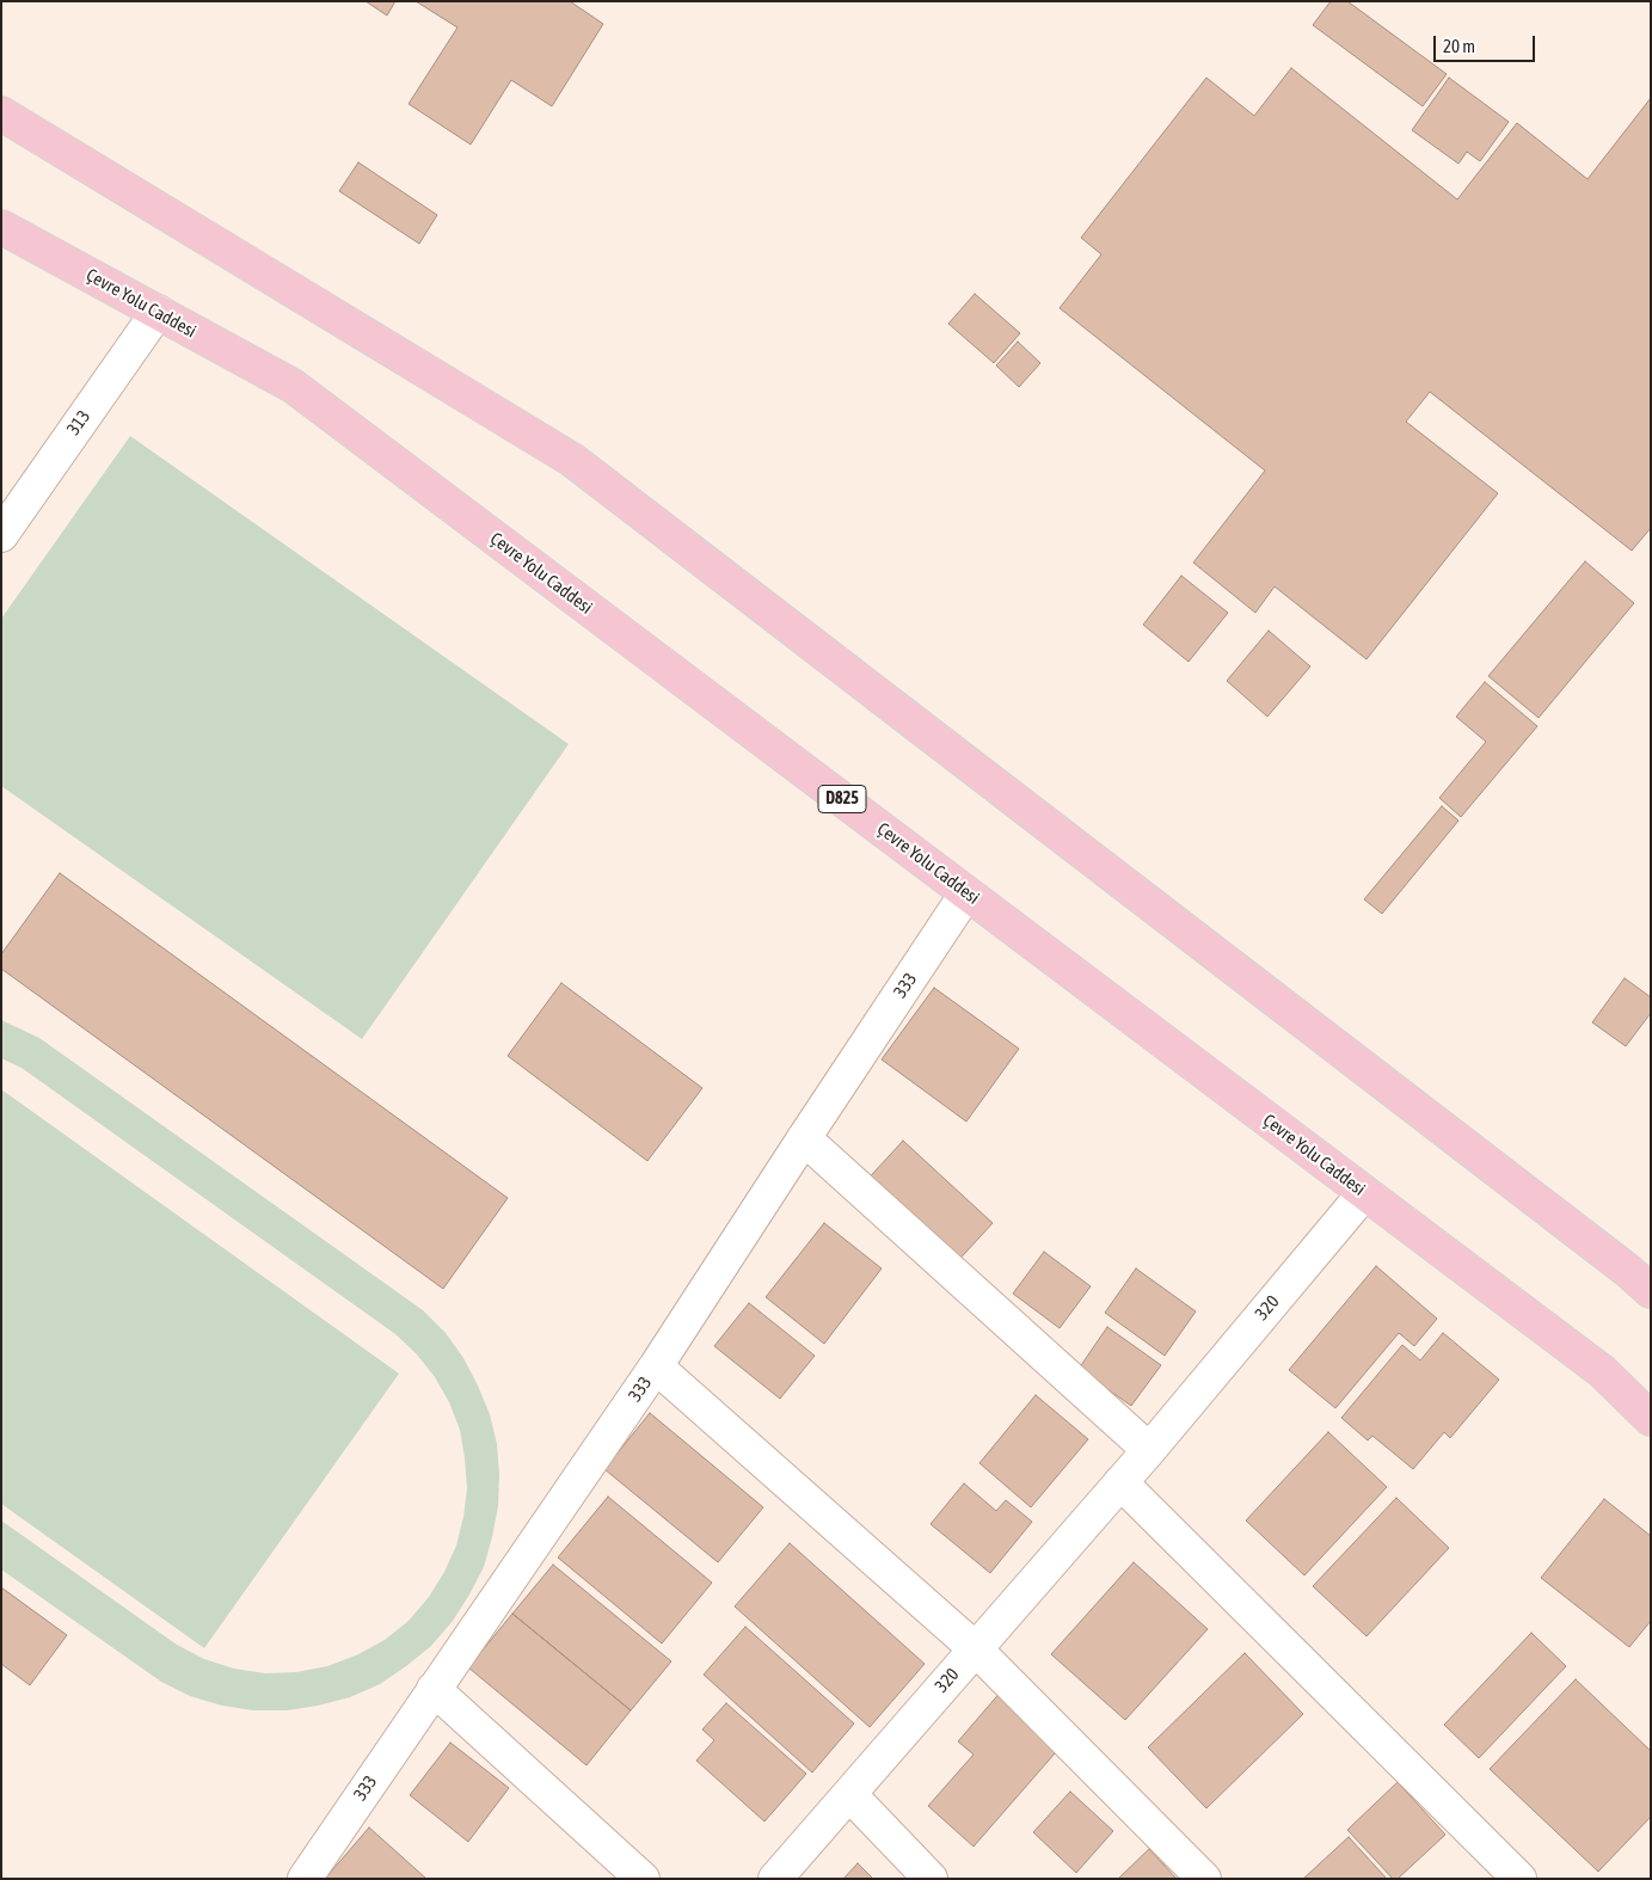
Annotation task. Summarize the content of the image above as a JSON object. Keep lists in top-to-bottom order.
{
  "streets": {
    "highway": ["Çevre Yolu Caddesi", "D825"],
    "street": ["313", "333", "320"]
  },
  "crossings": [
    ["Çevre Yolu Caddesi", "313"],
    ["Çevre Yolu Caddesi", "333"],
    ["Çevre Yolu Caddesi", "320"]
  ],
  "scale_bar": "20 m"
}
